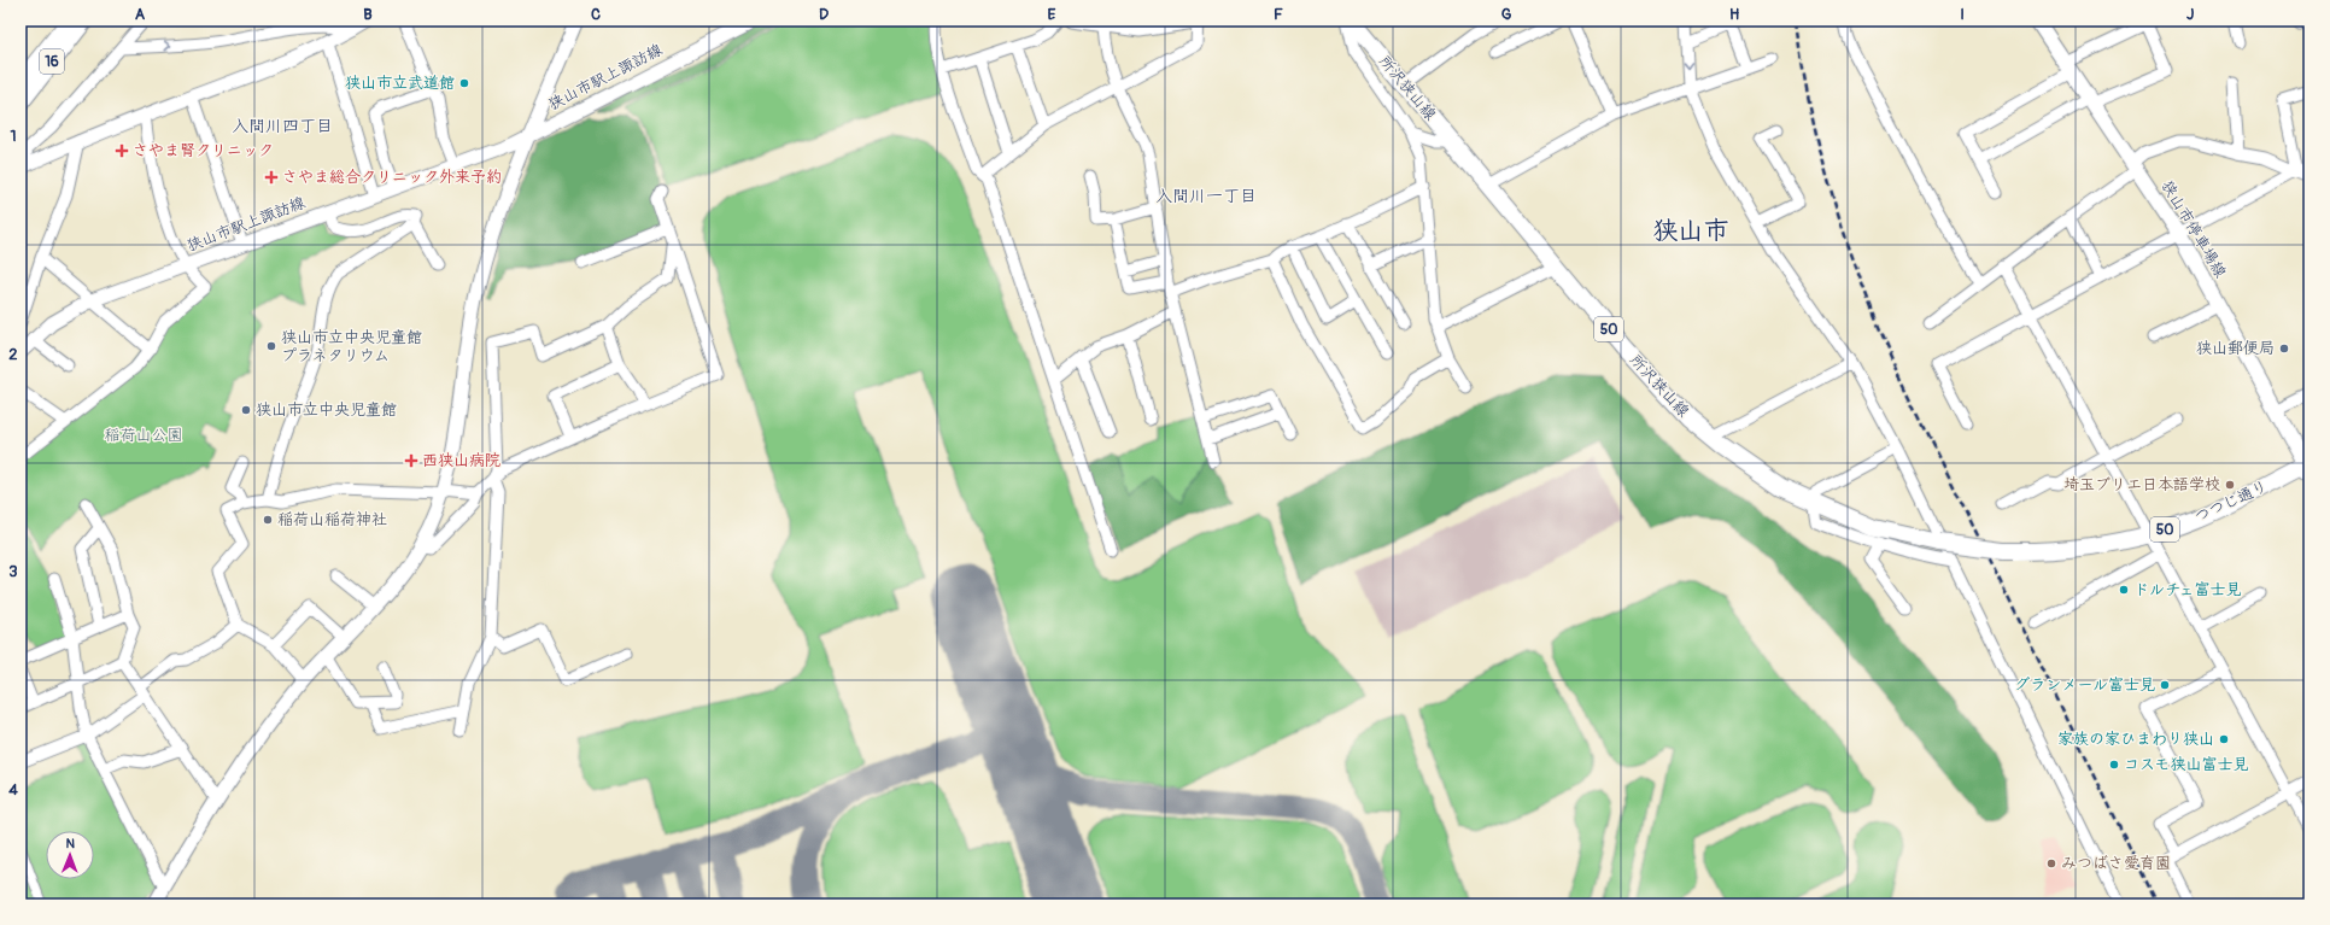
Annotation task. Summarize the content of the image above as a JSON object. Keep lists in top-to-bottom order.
{
  "streets": {
    "main road": [
      "16",
      "所沢狭山線",
      "狭山市停車場線",
      "50",
      "つつじ通り"
    ],
    "street": ["狭山市駅上諏訪線"]
  },
  "crossings": [
    ["所沢狭山線", "つつじ通り"],
    ["狭山市停車場線", "つつじ通り"]
  ],
  "districts": ["入間川四丁目", "入間川一丁目", "狭山市"],
  "parks": ["稲荷山公園"],
  "places": {
    "other": [
      "狭山市立武道館",
      "狭山市立中央児童館 プラネタリウム",
      "狭山郵便局",
      "狭山市立中央児童館",
      "埼玉ブリエ日本語学校",
      "稲荷山稲荷神社",
      "ドルチェ富士見",
      "グランメール富士見",
      "家族の家ひまわり狭山",
      "コスモ狭山富士見",
      "みつばさ愛育園"
    ],
    "health": ["さやま腎クリニック", "さやま総合クリニック外来予約", "西狭山病院"]
  },
  "north": "top",
  "grid": {
    "columns": [
      "A",
      "B",
      "C",
      "D",
      "E",
      "F",
      "G",
      "H",
      "I",
      "J"
    ],
    "rows": [
      "1",
      "2",
      "3",
      "4"
    ]
  }
}
